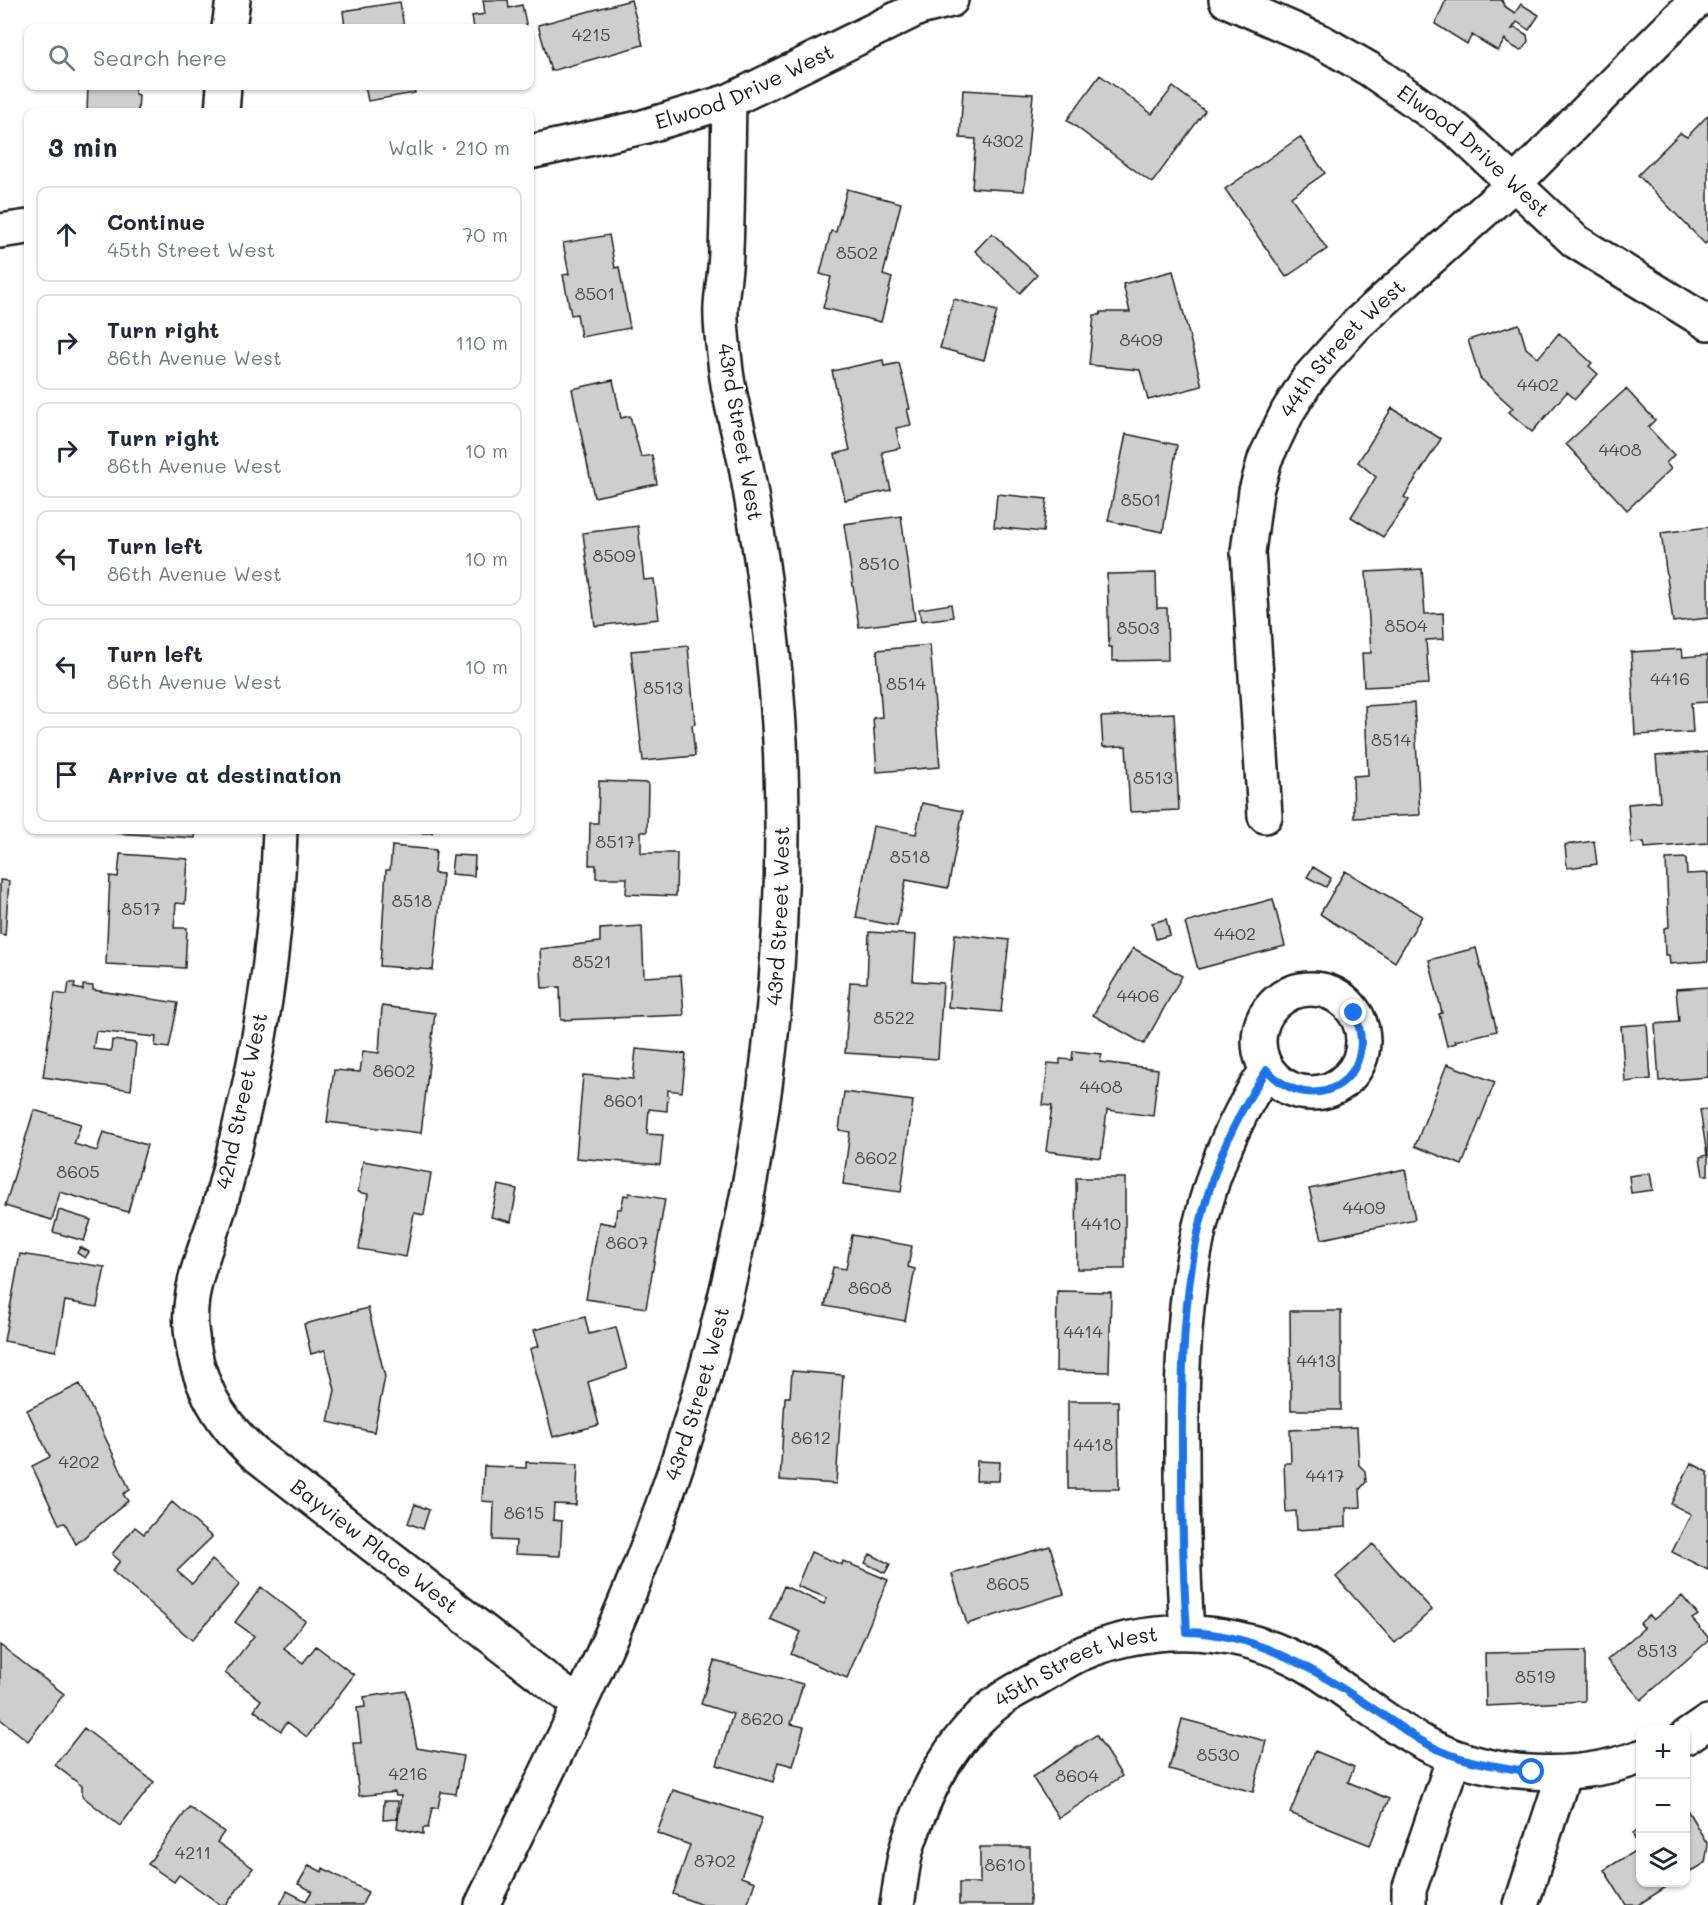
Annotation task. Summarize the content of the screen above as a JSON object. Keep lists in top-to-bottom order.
{
  "streets": {
    "street": [
      "Elwood Drive West",
      "44th Street West",
      "43rd Street West",
      "42nd Street West",
      "Bayview Place West",
      "45th Street West"
    ]
  },
  "crossings": [
    ["Elwood Drive West", "44th Street West"],
    ["Elwood Drive West", "43rd Street West"],
    ["43rd Street West", "Bayview Place West"],
    ["42nd Street West", "Bayview Place West"]
  ],
  "house_numbers": [
    "4215",
    "4302",
    "8502",
    "8501",
    "8409",
    "4402",
    "4408",
    "8501",
    "8509",
    "8510",
    "8504",
    "8503",
    "4416",
    "8514",
    "8513",
    "8514",
    "8513",
    "8517",
    "8518",
    "8518",
    "8517",
    "4402",
    "8521",
    "4406",
    "8522",
    "8602",
    "4408",
    "8601",
    "8602",
    "8605",
    "4409",
    "4410",
    "8607",
    "8608",
    "4414",
    "4413",
    "8612",
    "4418",
    "4202",
    "4417",
    "8615",
    "8605",
    "8513",
    "8519",
    "8620",
    "8530",
    "4216",
    "8604",
    "4211",
    "8702",
    "8610"
  ],
  "page": {
    "search": "Search here",
    "heading": ["3 min", "Walk · 210 m"],
    "list": [
      ["Continue", "45th Street West", "70 m"],
      ["Turn right", "86th Avenue West", "110 m"],
      ["Turn right", "86th Avenue West", "10 m"],
      ["Turn left", "86th Avenue West", "10 m"],
      ["Turn left", "86th Avenue West", "10 m"],
      "Arrive at destination"
    ],
    "map_buttons": ["+", "−"]
  }
}
